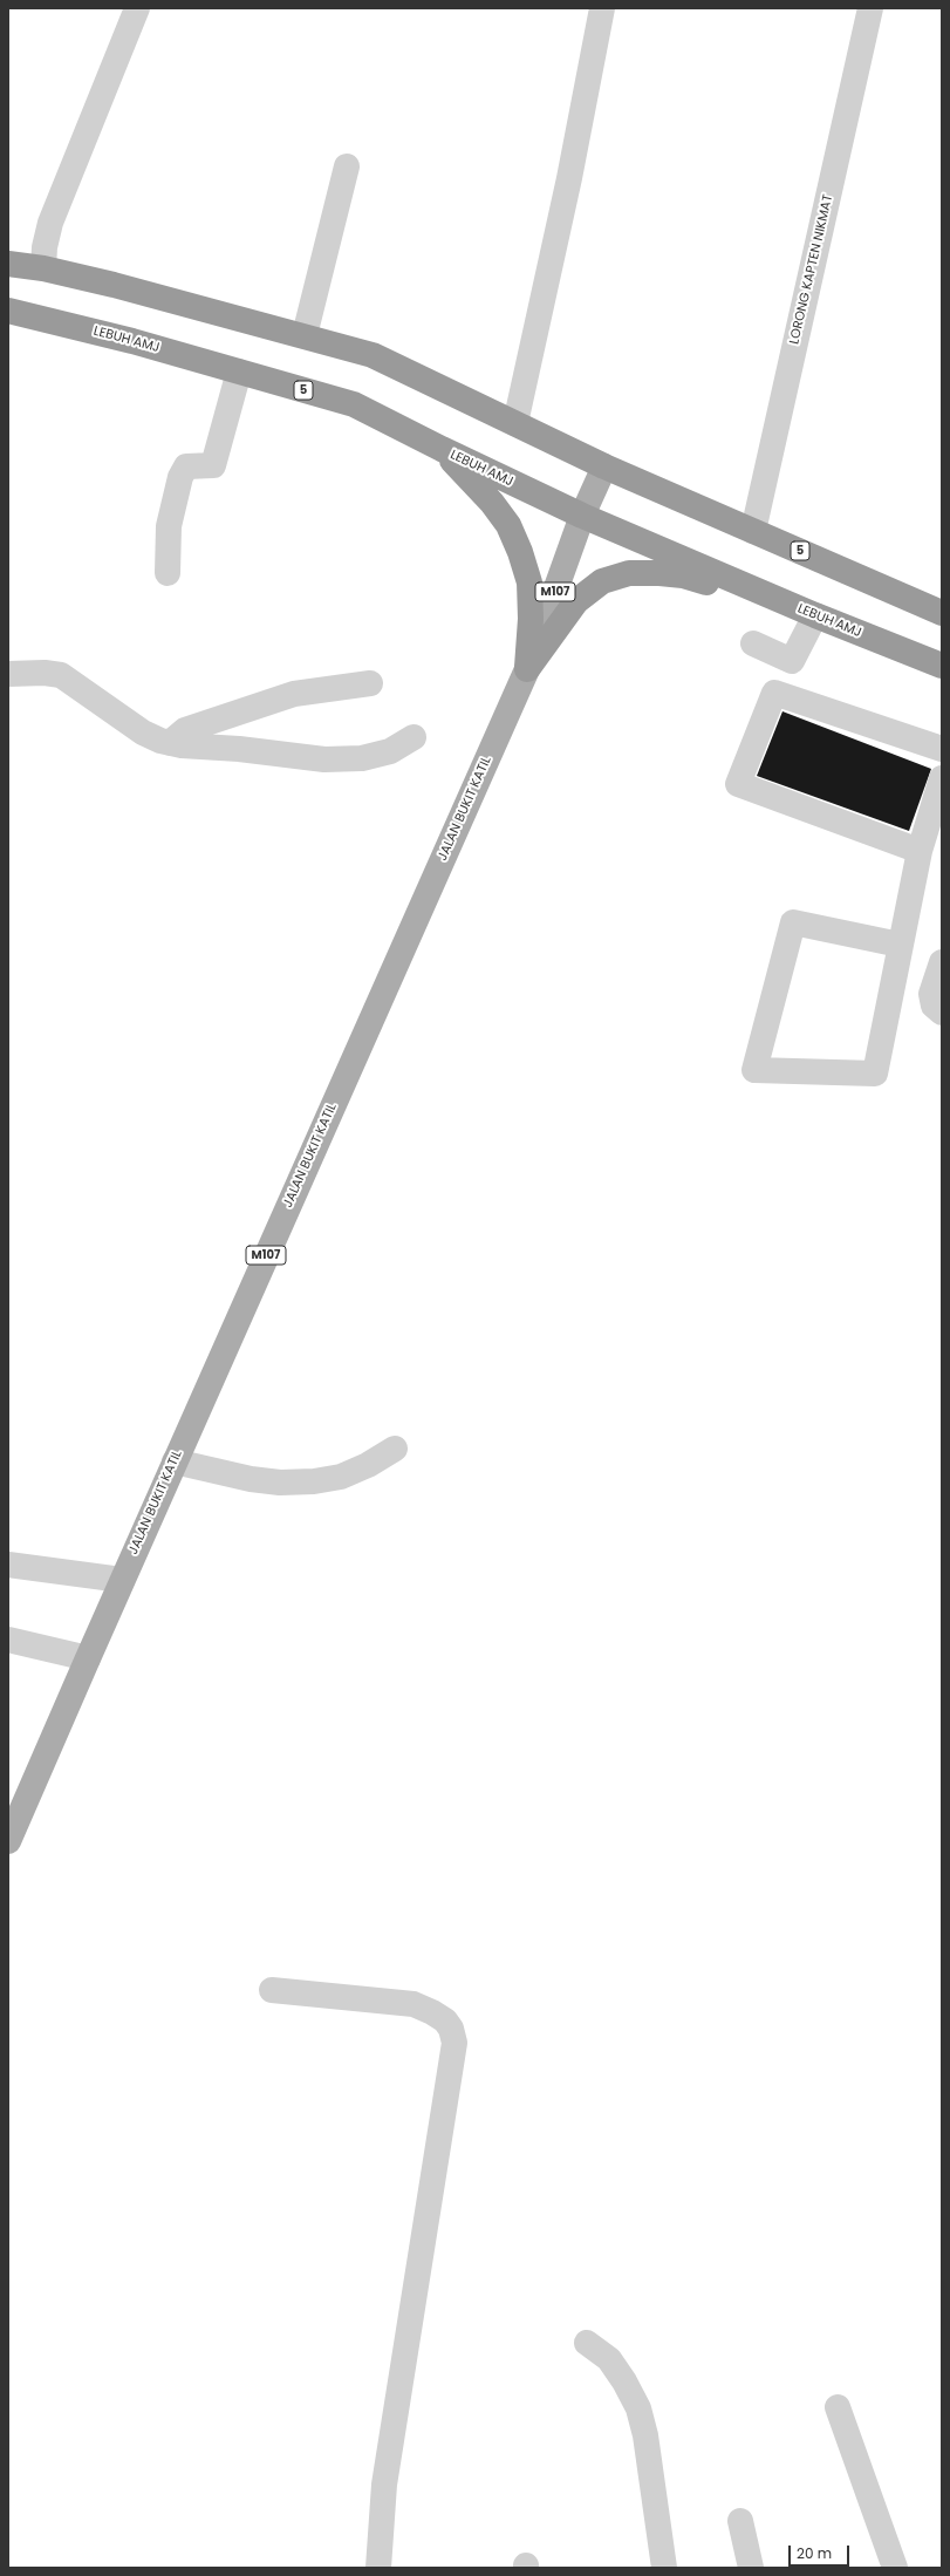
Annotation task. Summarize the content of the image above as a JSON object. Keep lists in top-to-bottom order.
{
  "streets": {
    "highway": ["LEBUH AMJ", "5"],
    "main road": ["M107", "JALAN BUKIT KATIL"],
    "street": ["LORONG KAPTEN NIKMAT"]
  },
  "crossings": [
    ["LORONG KAPTEN NIKMAT", "5"],
    ["LEBUH AMJ", "JALAN BUKIT KATIL"],
    ["5", "JALAN BUKIT KATIL"]
  ],
  "scale_bar": "20 m"
}
